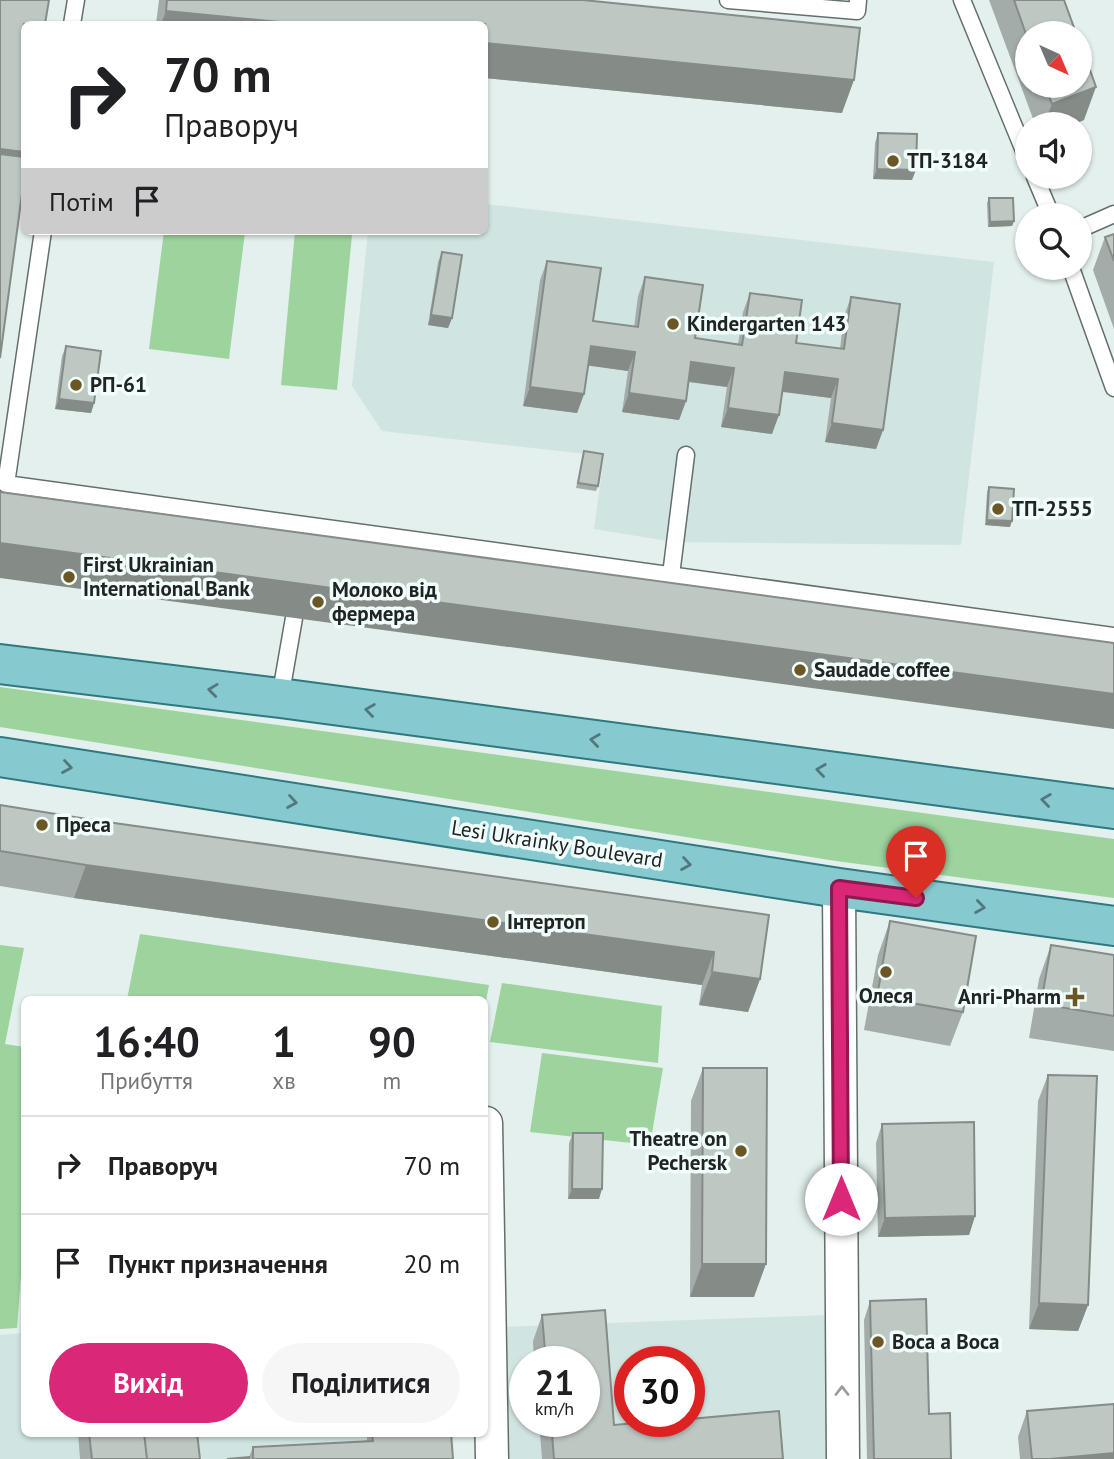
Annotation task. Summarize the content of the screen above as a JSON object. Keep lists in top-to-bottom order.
{
  "streets": {
    "main road": ["Lesi Ukrainky Boulevard"]
  },
  "places": {
    "other": [
      "ТП-3184",
      "Kindergarten 143",
      "РП-61",
      "ТП-2555",
      "First Ukrainian International Bank",
      "Молоко від фермера",
      "Saudade coffee",
      "Преса",
      "Інтертоп",
      "Олеся",
      "Theatre on Pechersk",
      "Boca a Boca"
    ],
    "health": ["Anri-Pharm"]
  },
  "north": "bottom right",
  "page": {
    "turn": ["70 m", "Праворуч"],
    "then": "Потім",
    "eta": [
      "16:40",
      "Прибуття",
      "1",
      "хв",
      "90",
      "m"
    ],
    "list": [
      {
        "name": "Праворуч",
        "value": "70 m"
      },
      {
        "name": "Пункт призначення",
        "value": "20 m"
      }
    ],
    "buttons": ["Вихід", "Поділитися"],
    "speed": "21 km/h",
    "limit": "30"
  }
}
